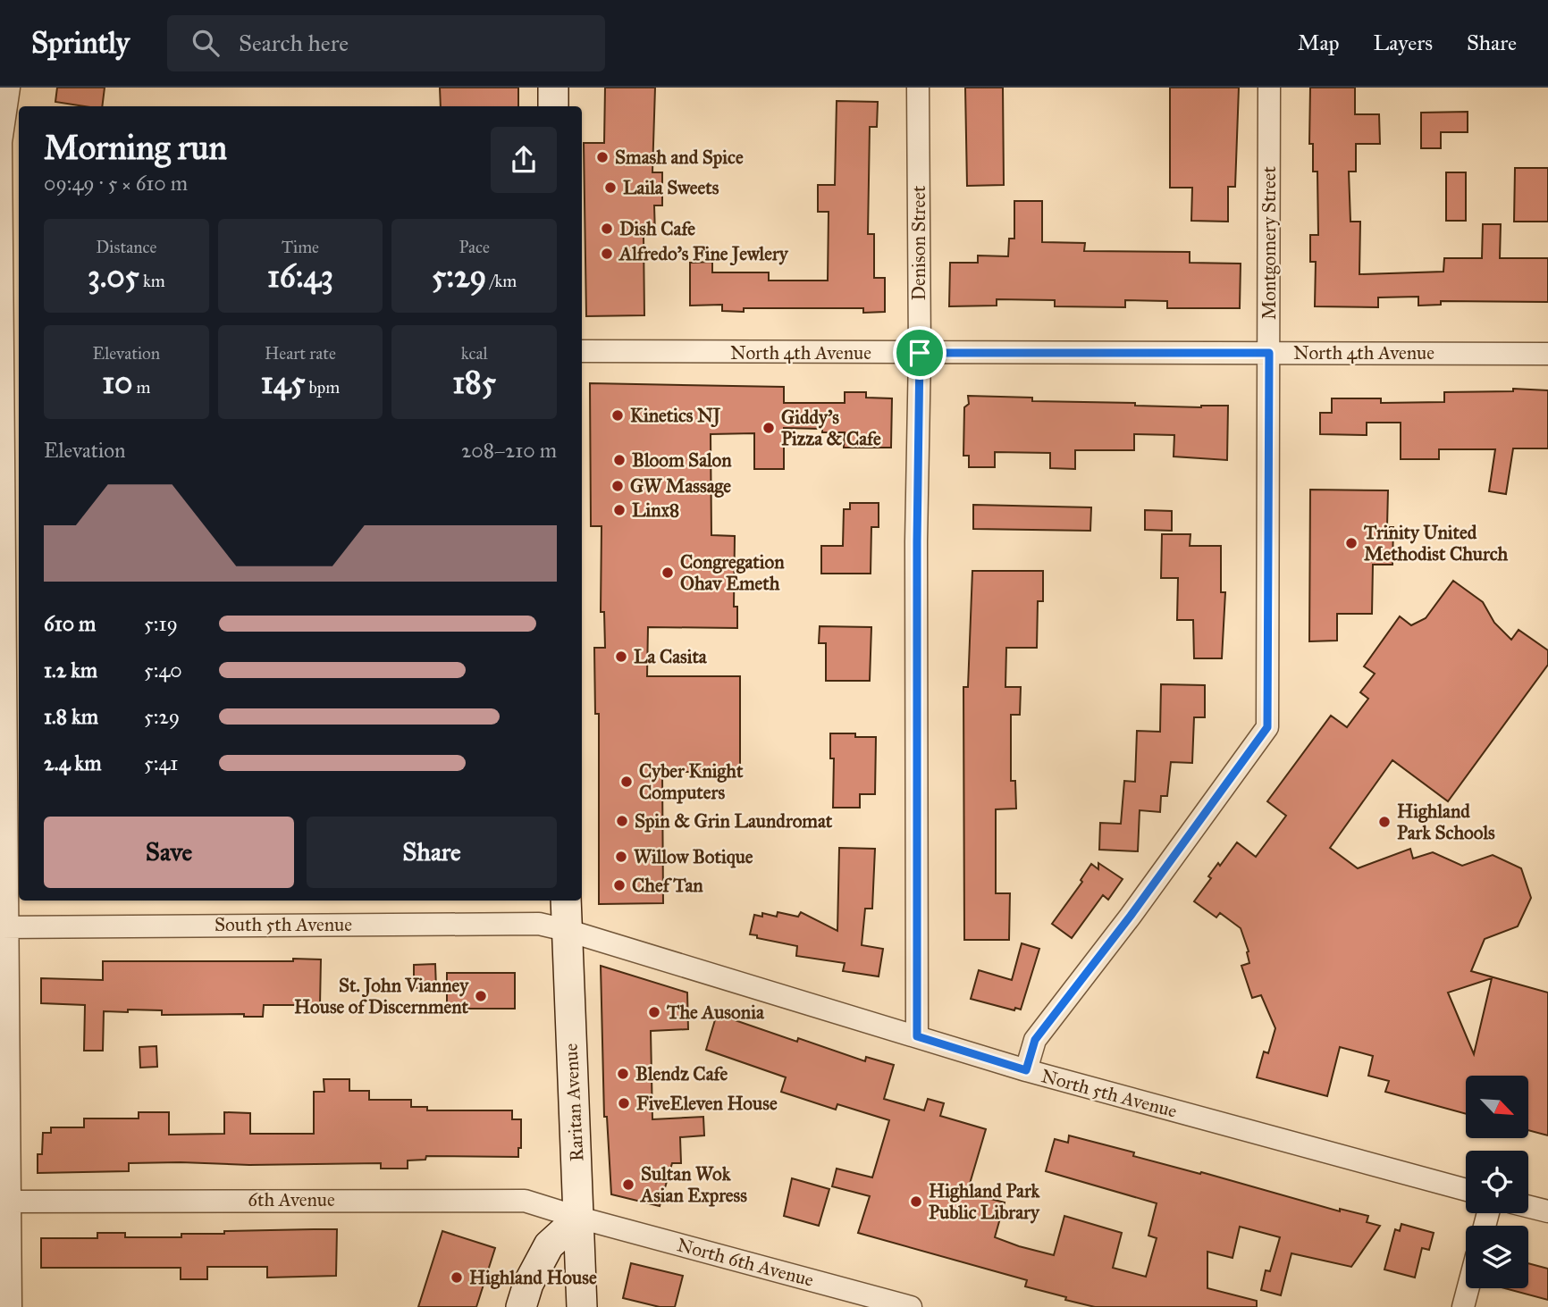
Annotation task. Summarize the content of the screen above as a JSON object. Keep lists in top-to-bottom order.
{
  "streets": {
    "main road": ["Raritan Avenue"],
    "street": [
      "Denison Street",
      "Montgomery Street",
      "North 4th Avenue",
      "South 5th Avenue",
      "North 5th Avenue",
      "6th Avenue",
      "North 6th Avenue"
    ]
  },
  "crossings": [
    ["Denison Street", "North 4th Avenue"],
    ["Denison Street", "North 5th Avenue"],
    ["Montgomery Street", "North 4th Avenue"],
    ["Montgomery Street", "North 5th Avenue"],
    ["South 5th Avenue", "North 5th Avenue"],
    ["South 5th Avenue", "Raritan Avenue"],
    ["North 5th Avenue", "Raritan Avenue"],
    ["Raritan Avenue", "6th Avenue"],
    ["Raritan Avenue", "North 6th Avenue"],
    ["6th Avenue", "North 6th Avenue"]
  ],
  "places": [
    "Smash and Spice",
    "Laila Sweets",
    "Dish Cafe",
    "Alfredo's Fine Jewlery",
    "Kinetics NJ",
    "Giddy's Pizza & Cafe",
    "Bloom Salon",
    "GW Massage",
    "Linx8",
    "Trinity United Methodist Church",
    "Congregation Ohav Emeth",
    "La Casita",
    "Cyber Knight Computers",
    "Spin & Grin Laundromat",
    "Highland Park Schools",
    "Willow Botique",
    "Chef Tan",
    "St. John Vianney House of Discernment",
    "The Ausonia",
    "Blendz Cafe",
    "FiveEleven House",
    "Sultan Wok Asian Express",
    "Highland Park Public Library",
    "Highland House"
  ],
  "north": "bottom right",
  "page": {
    "header": "Sprintly",
    "search": "Search here",
    "nav": ["Map", "Layers", "Share"],
    "heading": ["Morning run", "09:49 · 5 × 610 m"],
    "stats": [
      ["Distance", "3.05 km"],
      ["Time", "16:43"],
      ["Pace", "5:29 /km"],
      ["Elevation", "10 m"],
      ["Heart rate", "145 bpm"],
      ["kcal", "185"]
    ],
    "chart": ["Elevation", "208–210 m"],
    "list": [
      {
        "name": "610 m",
        "note": "5:19"
      },
      {
        "name": "1.2 km",
        "note": "5:40"
      },
      {
        "name": "1.8 km",
        "note": "5:29"
      },
      {
        "name": "2.4 km",
        "note": "5:41"
      }
    ],
    "buttons": ["Save", "Share"]
  }
}
